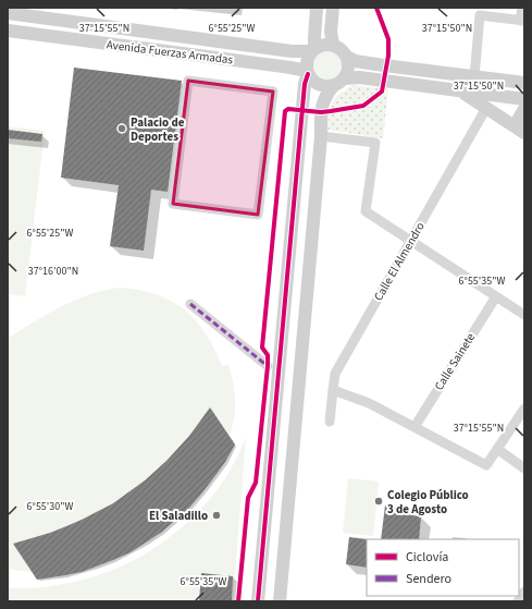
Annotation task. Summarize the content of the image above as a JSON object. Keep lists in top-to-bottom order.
{
  "streets": {
    "street": ["Avenida Fuerzas Armadas", "Calle El Almendro", "Calle Sainete"]
  },
  "places": ["Palacio de Deportes", "Colegio Público 3 de Agosto", "El Saladillo"],
  "legend": ["Ciclovía", "Sendero"],
  "coordinates": [
    "37°15'55\"N",
    "6°55'25\"W",
    "37°15'50\"N",
    "37°16'00\"N",
    "6°55'35\"W",
    "6°55'30\"W"
  ]
}
